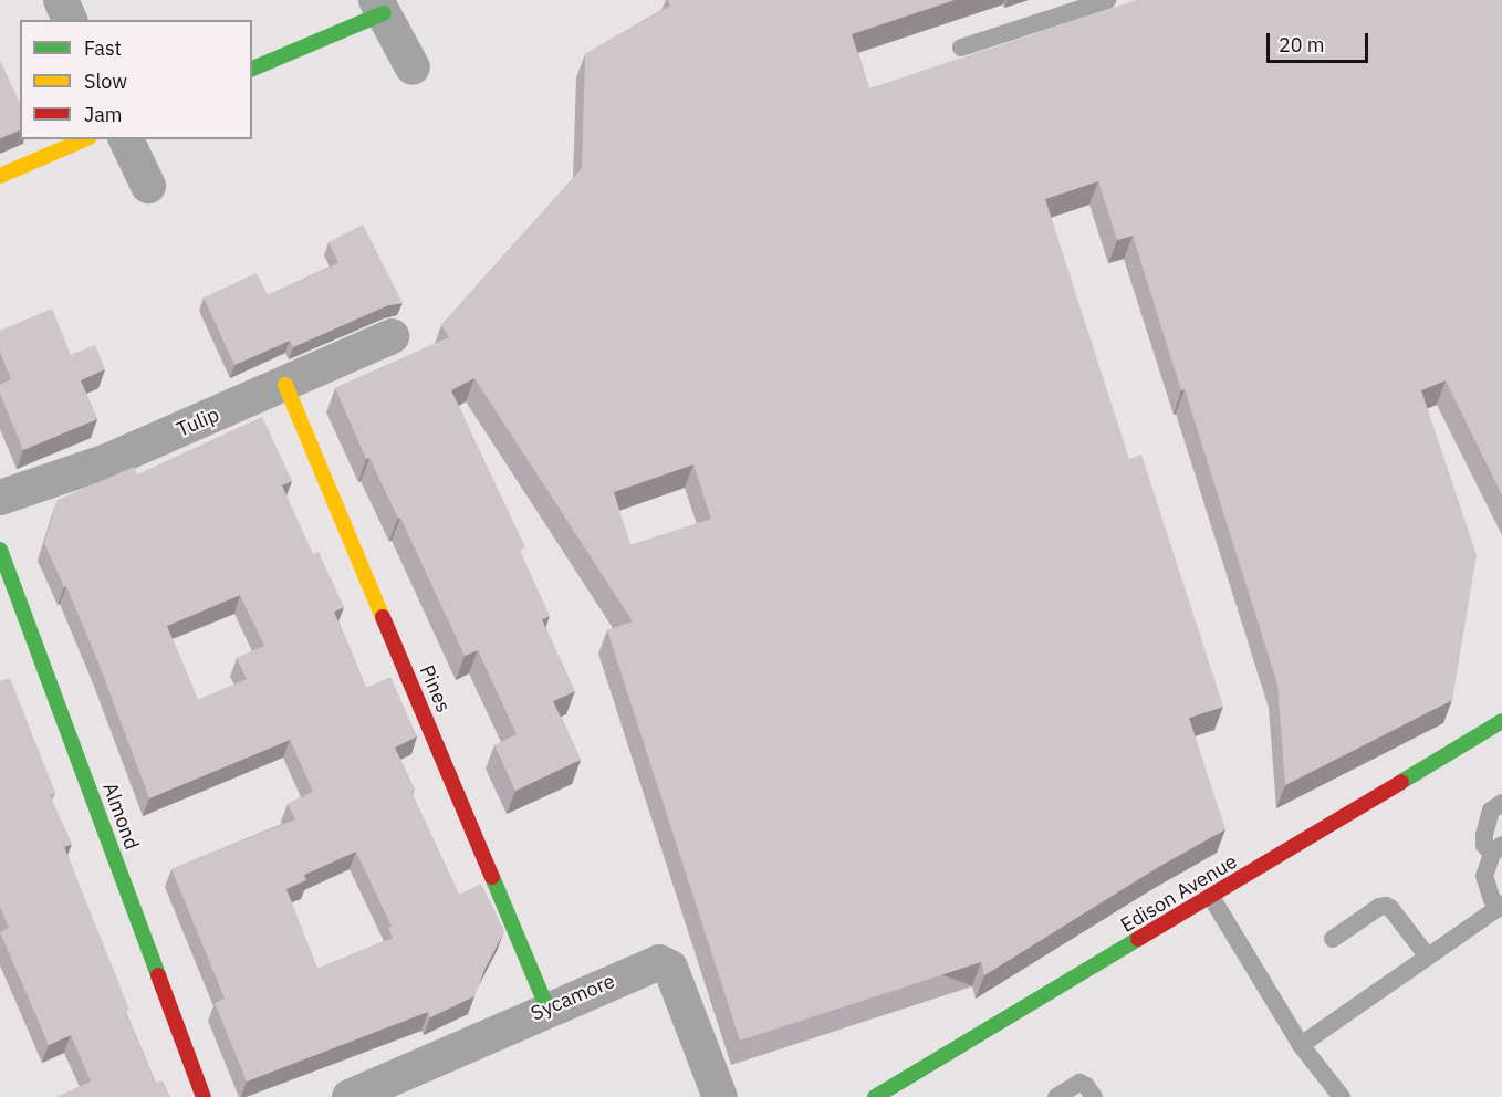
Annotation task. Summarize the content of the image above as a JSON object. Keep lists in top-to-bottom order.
{
  "streets": {
    "street": [
      "Tulip",
      "Pines",
      "Almond",
      "Edison Avenue",
      "Sycamore"
    ]
  },
  "crossings": [
    ["Tulip", "Pines"],
    ["Pines", "Sycamore"]
  ],
  "legend": ["Fast", "Slow", "Jam"],
  "scale_bar": "20 m"
}
